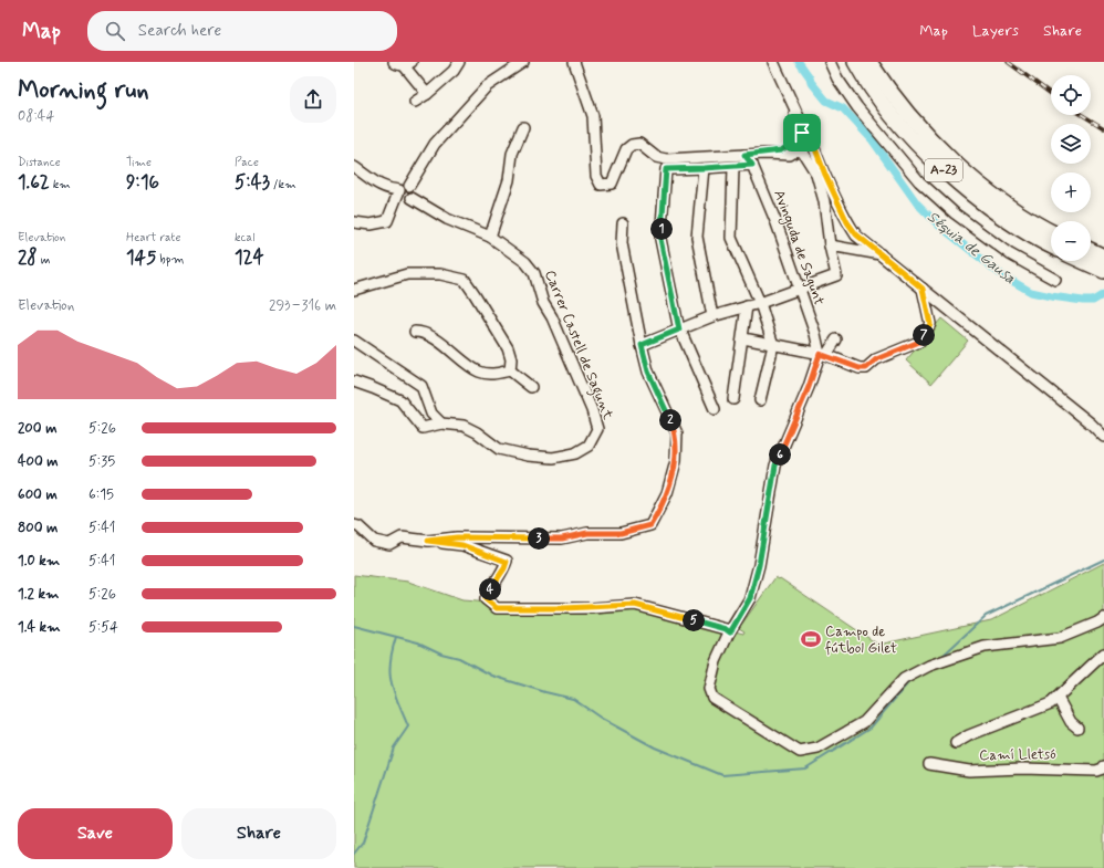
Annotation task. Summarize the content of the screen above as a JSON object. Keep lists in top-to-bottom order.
{
  "streets": {
    "highway": ["A-23"],
    "street": ["Avinguda de Sagunt", "Carrer Castell de Sagunt", "Camí Lletsó"]
  },
  "water": ["Séquia de Gausa"],
  "places": {
    "sports": ["Campo de fútbol Gilet"]
  },
  "page": {
    "header": "Map",
    "search": "Search here",
    "nav": ["Map", "Layers", "Share"],
    "heading": ["Morning run", "08:44"],
    "map_buttons": ["+", "−"],
    "stats": [
      ["Distance", "1.62 km"],
      ["Time", "9:16"],
      ["Pace", "5:43 /km"],
      ["Elevation", "28 m"],
      ["Heart rate", "145 bpm"],
      ["kcal", "124"]
    ],
    "pins": [
      "1",
      "7",
      "2",
      "6",
      "3",
      "4",
      "5"
    ],
    "chart": ["Elevation", "293–316 m"],
    "list": [
      {
        "name": "200 m",
        "note": "5:26"
      },
      {
        "name": "400 m",
        "note": "5:35"
      },
      {
        "name": "600 m",
        "note": "6:15"
      },
      {
        "name": "800 m",
        "note": "5:41"
      },
      {
        "name": "1.0 km",
        "note": "5:41"
      },
      {
        "name": "1.2 km",
        "note": "5:26"
      },
      {
        "name": "1.4 km",
        "note": "5:54"
      }
    ],
    "buttons": ["Save", "Share"]
  }
}
